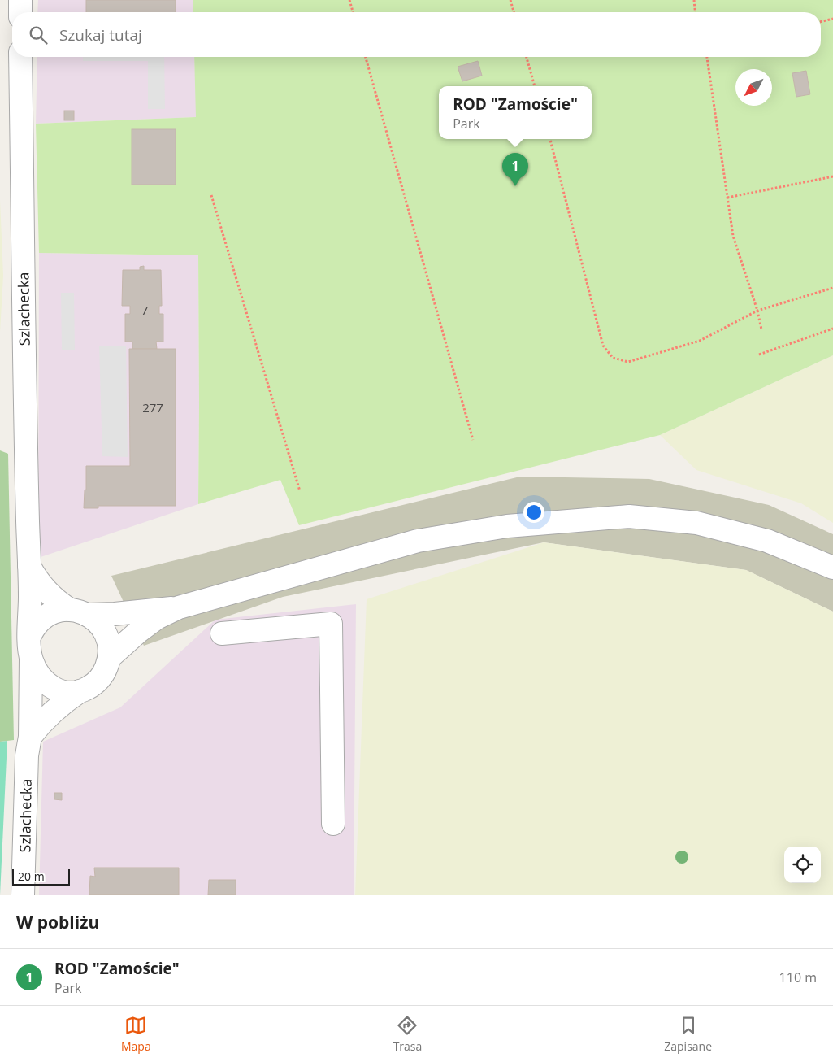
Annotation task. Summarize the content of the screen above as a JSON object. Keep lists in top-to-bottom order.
{
  "streets": {
    "street": ["Szlachecka"]
  },
  "house_numbers": ["7", "277"],
  "scale_bar": "20 m",
  "north": "bottom left",
  "page": {
    "search": "Szukaj tutaj",
    "popup": ["ROD \"Zamoście\"", "Park"],
    "pins": "1",
    "scale": "20 m",
    "heading": "W pobliżu",
    "list": [
      {
        "mark": "1",
        "name": "ROD \"Zamoście\"",
        "note": "Park",
        "value": "110 m"
      }
    ],
    "nav": ["Mapa", "Trasa", "Zapisane"]
  }
}
